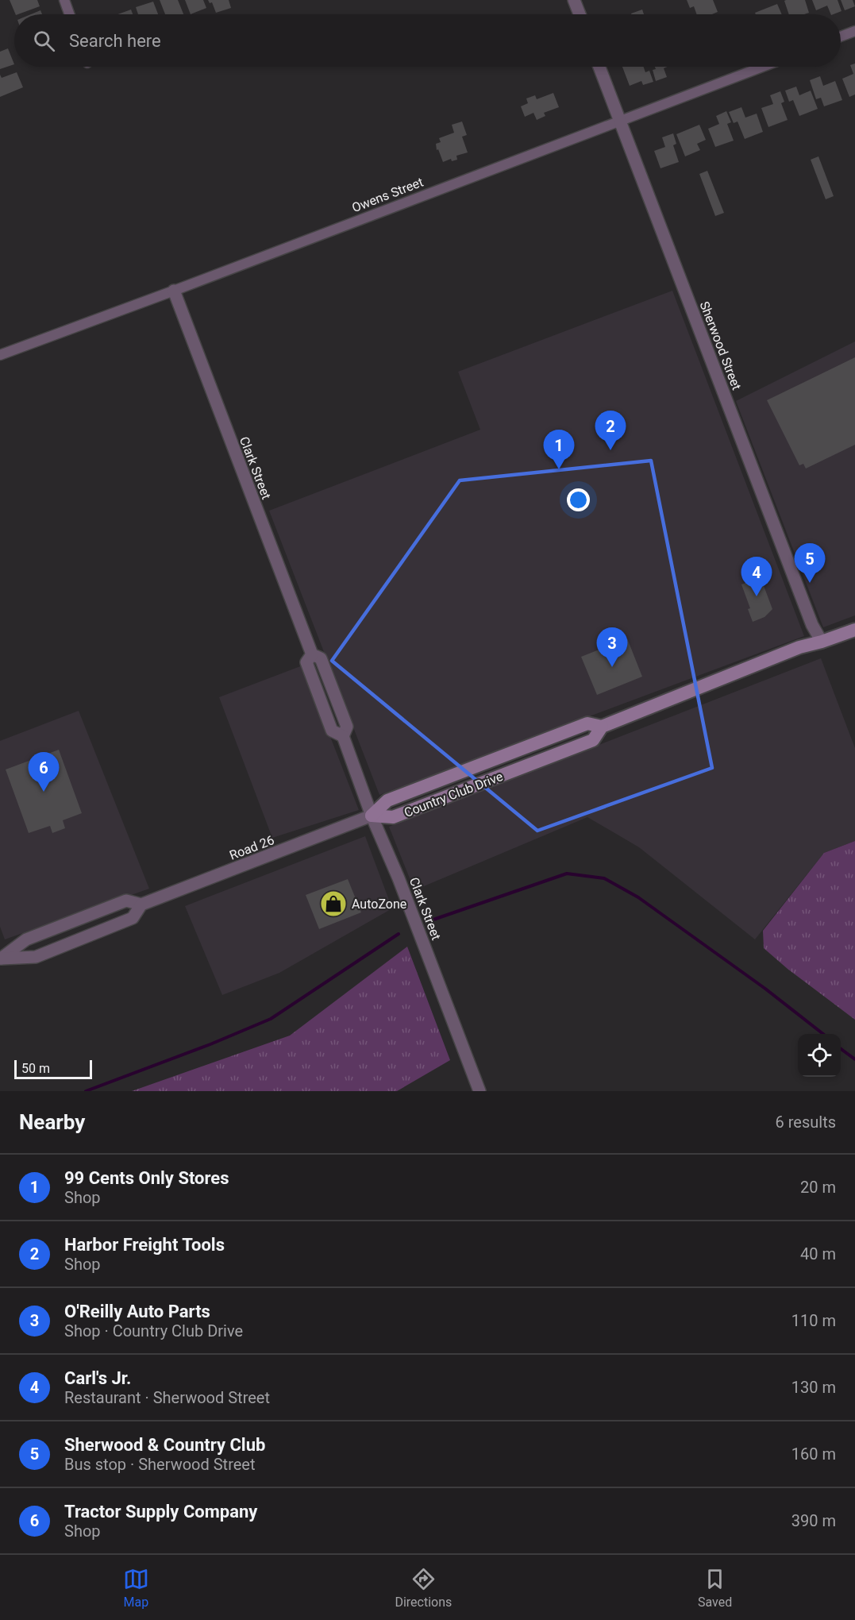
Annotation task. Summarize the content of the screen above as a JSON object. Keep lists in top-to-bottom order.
{
  "streets": {
    "main road": ["Country Club Drive"],
    "street": [
      "Owens Street",
      "Sherwood Street",
      "Clark Street",
      "Road 26"
    ]
  },
  "crossings": [
    ["Owens Street", "Sherwood Street"],
    ["Owens Street", "Clark Street"],
    ["Sherwood Street", "Country Club Drive"],
    ["Clark Street", "Country Club Drive"],
    ["Clark Street", "Road 26"],
    ["Country Club Drive", "Road 26"]
  ],
  "places": {
    "shop": ["AutoZone"]
  },
  "scale_bar": "50 m",
  "page": {
    "search": "Search here",
    "pins": [
      "2",
      "1",
      "5",
      "4",
      "3",
      "6"
    ],
    "scale": "50 m",
    "heading": ["Nearby", "6 results"],
    "list": [
      {
        "mark": "1",
        "name": "99 Cents Only Stores",
        "note": "Shop",
        "value": "20 m"
      },
      {
        "mark": "2",
        "name": "Harbor Freight Tools",
        "note": "Shop",
        "value": "40 m"
      },
      {
        "mark": "3",
        "name": "O'Reilly Auto Parts",
        "note": "Shop · Country Club Drive",
        "value": "110 m"
      },
      {
        "mark": "4",
        "name": "Carl's Jr.",
        "note": "Restaurant · Sherwood Street",
        "value": "130 m"
      },
      {
        "mark": "5",
        "name": "Sherwood & Country Club",
        "note": "Bus stop · Sherwood Street",
        "value": "160 m"
      },
      {
        "mark": "6",
        "name": "Tractor Supply Company",
        "note": "Shop",
        "value": "390 m"
      }
    ],
    "nav": ["Map", "Directions", "Saved"]
  }
}
